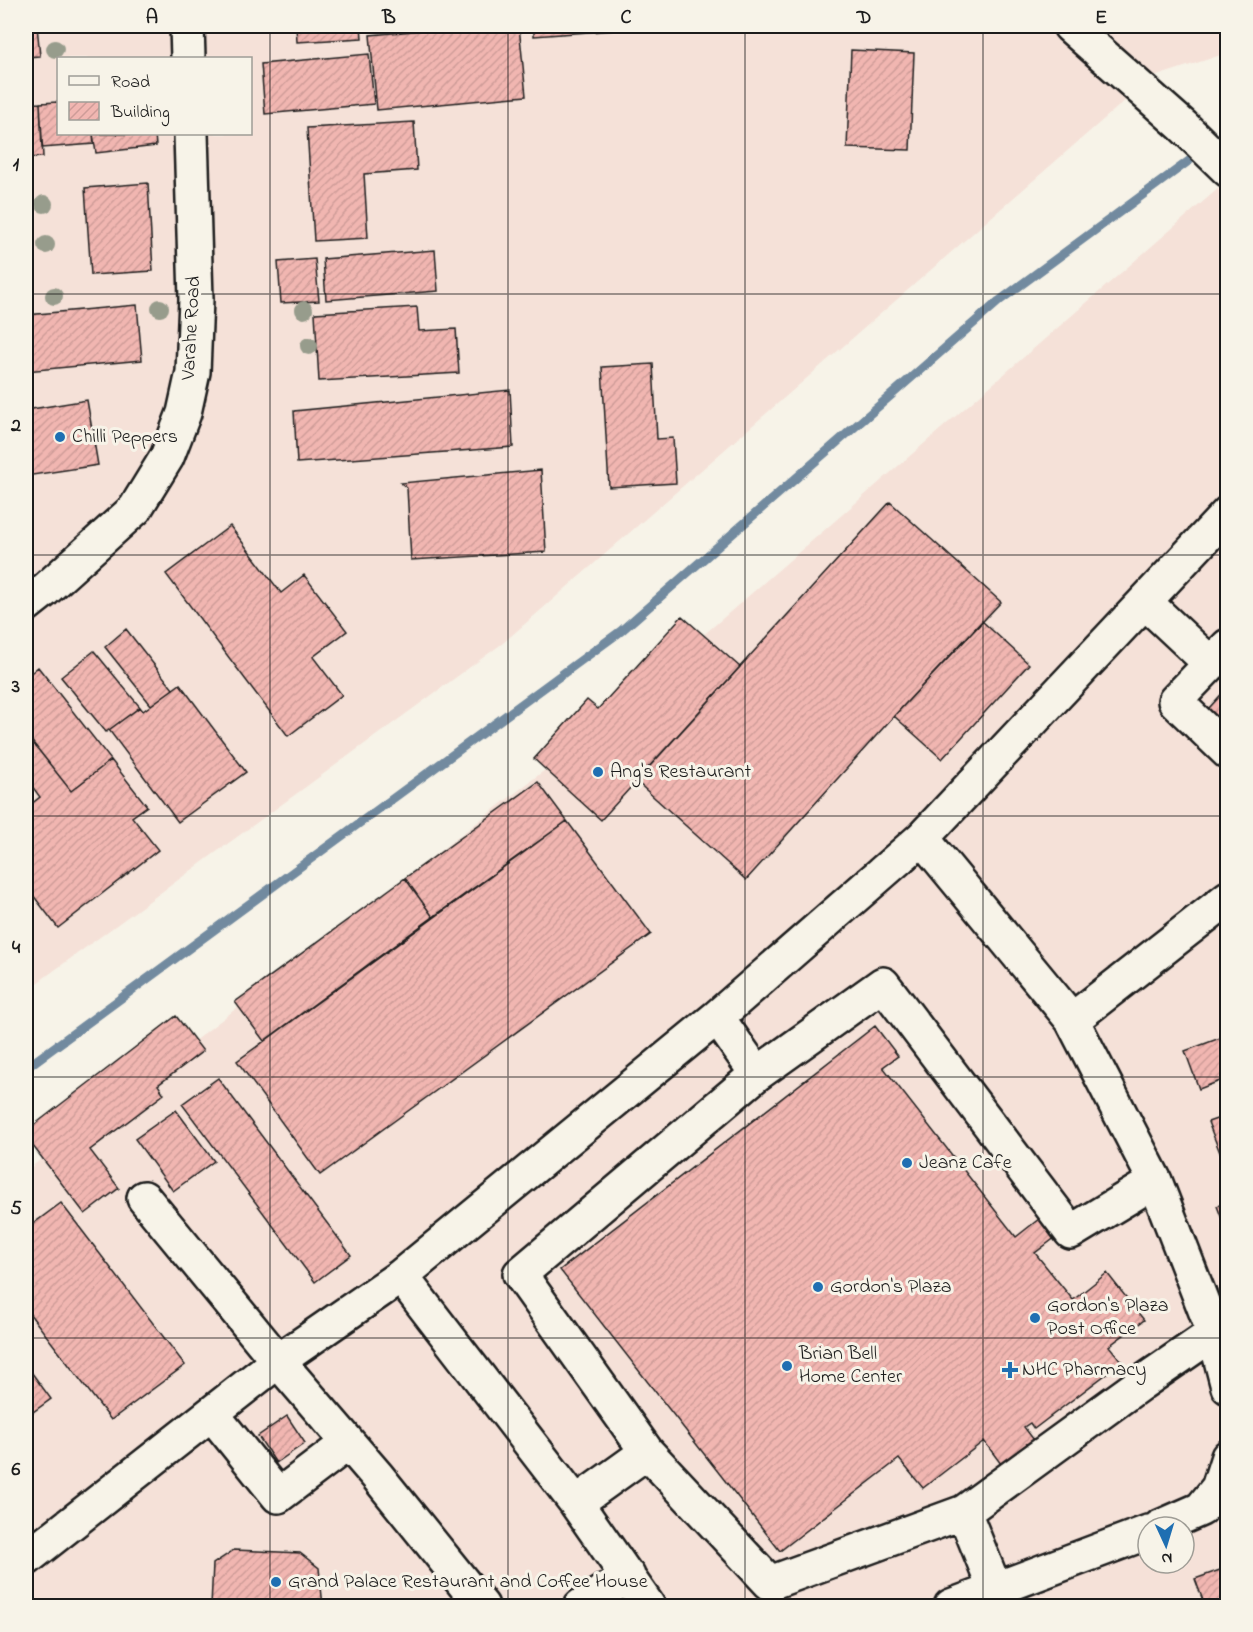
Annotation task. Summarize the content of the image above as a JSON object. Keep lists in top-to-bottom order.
{
  "streets": {
    "street": ["Varahe Road"]
  },
  "places": {
    "other": [
      "Chilli Peppers",
      "Ang's Restaurant",
      "Jeanz Cafe",
      "Gordon's Plaza",
      "Gordon's Plaza Post Office",
      "Brian Bell Home Center",
      "Grand Palace Restaurant and Coffee House"
    ],
    "health": ["NHC Pharmacy"]
  },
  "legend": ["Road", "Building"],
  "north": "bottom",
  "grid": {
    "columns": [
      "A",
      "B",
      "C",
      "D",
      "E"
    ],
    "rows": [
      "1",
      "2",
      "3",
      "4",
      "5",
      "6"
    ]
  }
}
